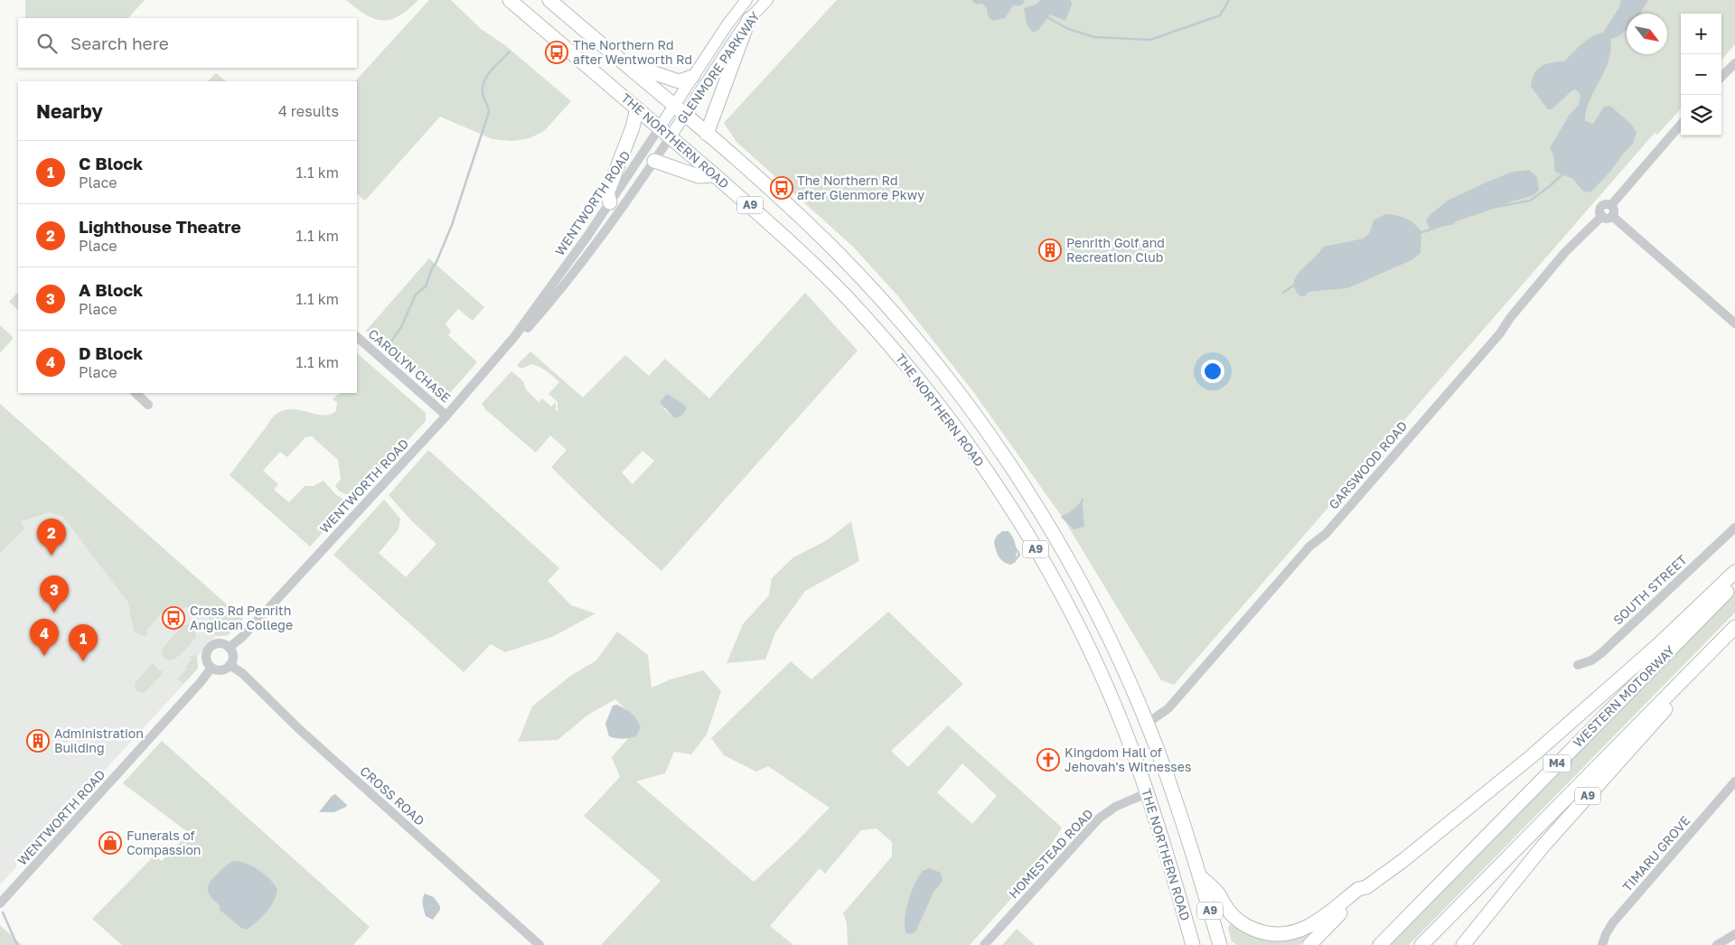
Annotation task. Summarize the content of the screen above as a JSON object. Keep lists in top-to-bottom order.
{
  "streets": {
    "highway": [
      "THE NORTHERN ROAD",
      "A9",
      "WESTERN MOTORWAY",
      "M4"
    ],
    "main road": ["GLENMORE PARKWAY"],
    "street": [
      "WENTWORTH ROAD",
      "CAROLYN CHASE",
      "GARSWOOD ROAD",
      "SOUTH STREET",
      "CROSS ROAD",
      "HOMESTEAD ROAD",
      "TIMARU GROVE"
    ]
  },
  "crossings": [
    ["GLENMORE PARKWAY", "THE NORTHERN ROAD"],
    ["GLENMORE PARKWAY", "WENTWORTH ROAD"],
    ["THE NORTHERN ROAD", "WENTWORTH ROAD"],
    ["THE NORTHERN ROAD", "GARSWOOD ROAD"],
    ["THE NORTHERN ROAD", "M4"],
    ["THE NORTHERN ROAD", "HOMESTEAD ROAD"],
    ["WENTWORTH ROAD", "CAROLYN CHASE"],
    ["WENTWORTH ROAD", "CROSS ROAD"],
    ["A9", "M4"]
  ],
  "places": {
    "bus stop": ["The Northern Rd after Wentworth Rd", "The Northern Rd after Glenmore Pkwy", "Cross Rd Penrith Anglican College"],
    "building": ["Penrith Golf and Recreation Club", "Administration Building"],
    "church": ["Kingdom Hall of Jehovah's Witnesses"],
    "shop": ["Funerals of Compassion"]
  },
  "north": "bottom right",
  "page": {
    "map_buttons": ["+", "−"],
    "search": "Search here",
    "heading": ["Nearby", "4 results"],
    "list": [
      {
        "mark": "1",
        "name": "C Block",
        "note": "Place",
        "value": "1.1 km"
      },
      {
        "mark": "2",
        "name": "Lighthouse Theatre",
        "note": "Place",
        "value": "1.1 km"
      },
      {
        "mark": "3",
        "name": "A Block",
        "note": "Place",
        "value": "1.1 km"
      },
      {
        "mark": "4",
        "name": "D Block",
        "note": "Place",
        "value": "1.1 km"
      }
    ],
    "pins": [
      "2",
      "3",
      "4",
      "1"
    ]
  }
}
